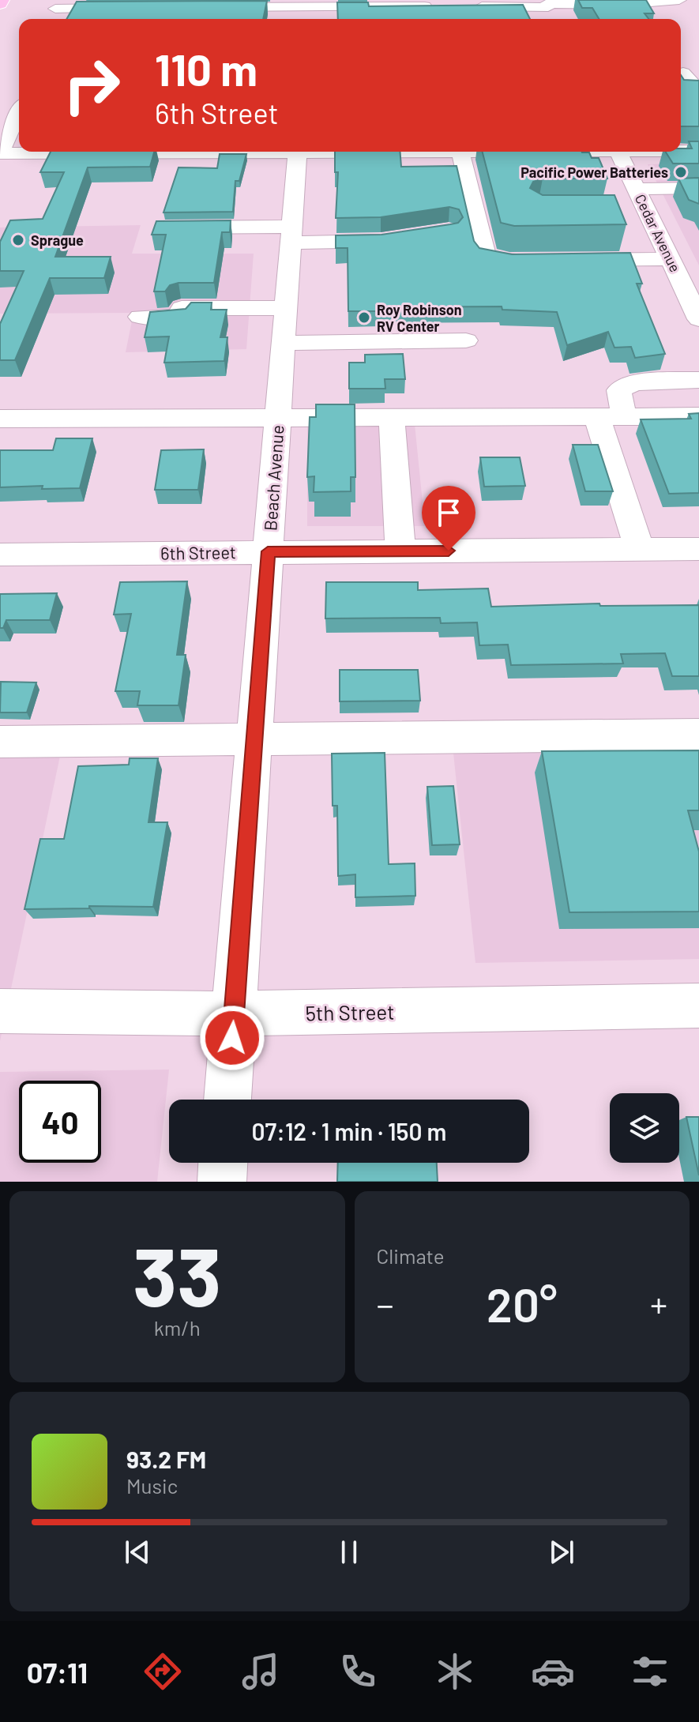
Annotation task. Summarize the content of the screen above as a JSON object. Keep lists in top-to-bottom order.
{
  "streets": {
    "street": [
      "Cedar Avenue",
      "Beach Avenue",
      "6th Street",
      "5th Street"
    ]
  },
  "crossings": [
    ["Beach Avenue", "6th Street"],
    ["Beach Avenue", "5th Street"]
  ],
  "places": ["Pacific Power Batteries", "Sprague", "Roy Robinson RV Center"],
  "page": {
    "turn": ["110 m", "6th Street"],
    "limit": "40",
    "trip": "07:12 · 1 min · 150 m",
    "tile": [
      ["33", "km/h"],
      "Climate"
    ],
    "heat": ["−", "20°", "+"],
    "song": ["93.2 FM", "Music"],
    "tabs": "07:11"
  }
}
